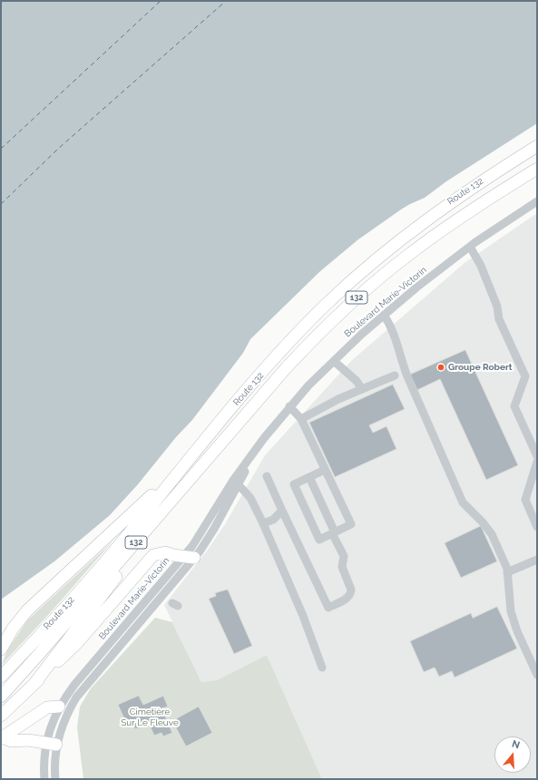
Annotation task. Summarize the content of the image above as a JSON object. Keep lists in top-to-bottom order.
{
  "streets": {
    "highway": ["Route 132", "132"],
    "street": ["Boulevard Marie-Victorin"]
  },
  "parks": ["Cimetière Sur Le Fleuve"],
  "places": ["Groupe Robert"],
  "north": "top"
}
